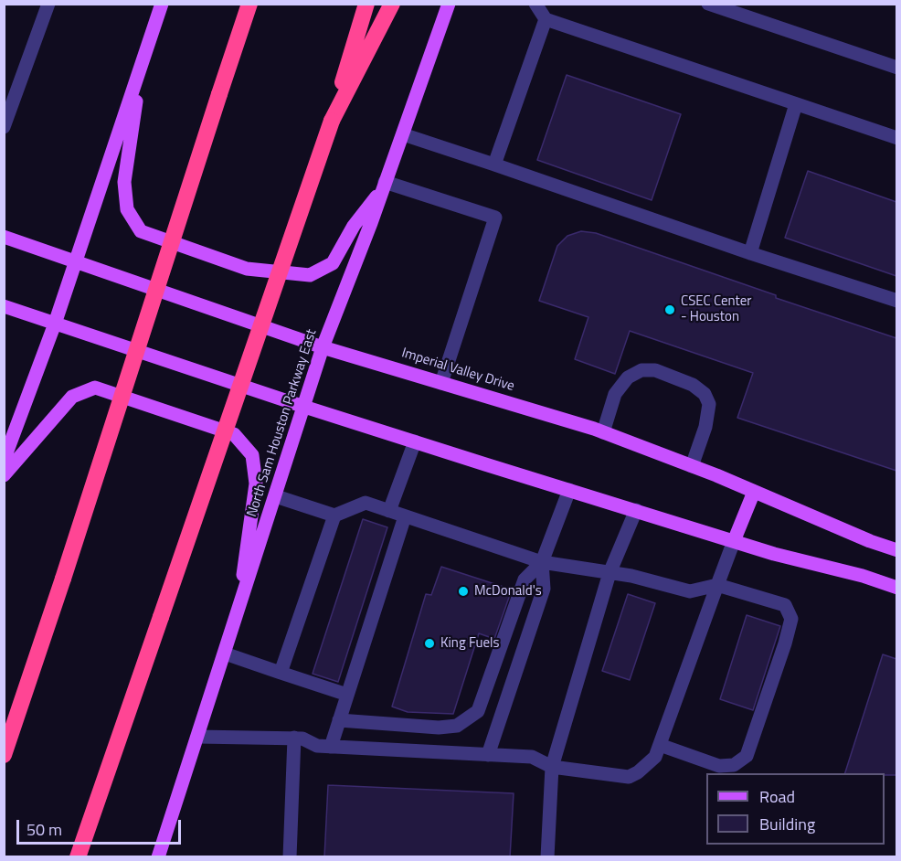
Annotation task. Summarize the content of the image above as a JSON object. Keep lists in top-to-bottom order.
{
  "streets": {
    "main road": ["Imperial Valley Drive", "North Sam Houston Parkway East"]
  },
  "crossings": [
    ["Imperial Valley Drive", "North Sam Houston Parkway East"]
  ],
  "places": ["CSEC Center - Houston", "McDonald's", "King Fuels"],
  "legend": ["Road", "Building"],
  "scale_bar": "50 m"
}
